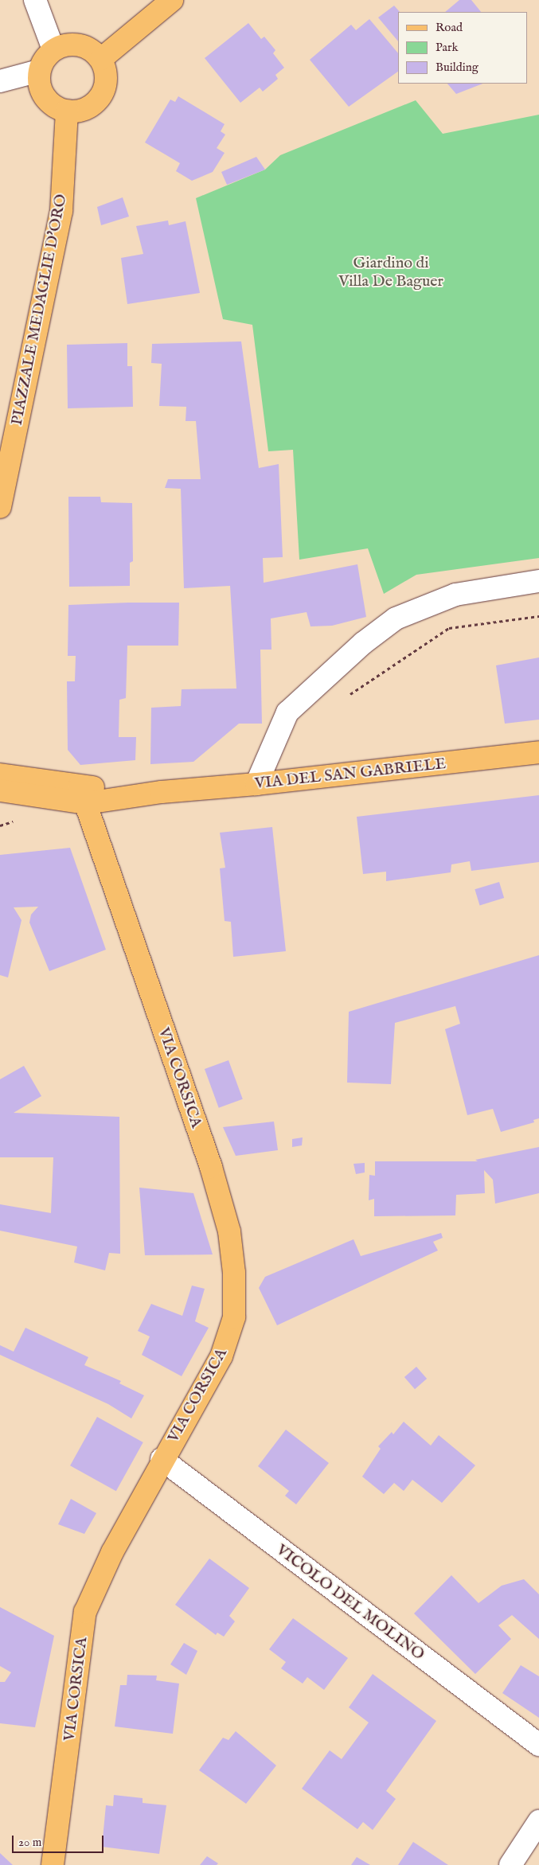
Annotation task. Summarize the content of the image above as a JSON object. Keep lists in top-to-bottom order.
{
  "streets": {
    "main road": ["PIAZZALE MEDAGLIE D'ORO", "VIA DEL SAN GABRIELE", "VIA CORSICA"],
    "street": ["VICOLO DEL MOLINO"]
  },
  "crossings": [
    ["VIA DEL SAN GABRIELE", "VIA CORSICA"],
    ["VIA CORSICA", "VICOLO DEL MOLINO"]
  ],
  "parks": ["Giardino di Villa De Baguer"],
  "legend": ["Road", "Park", "Building"],
  "scale_bar": "20 m"
}
